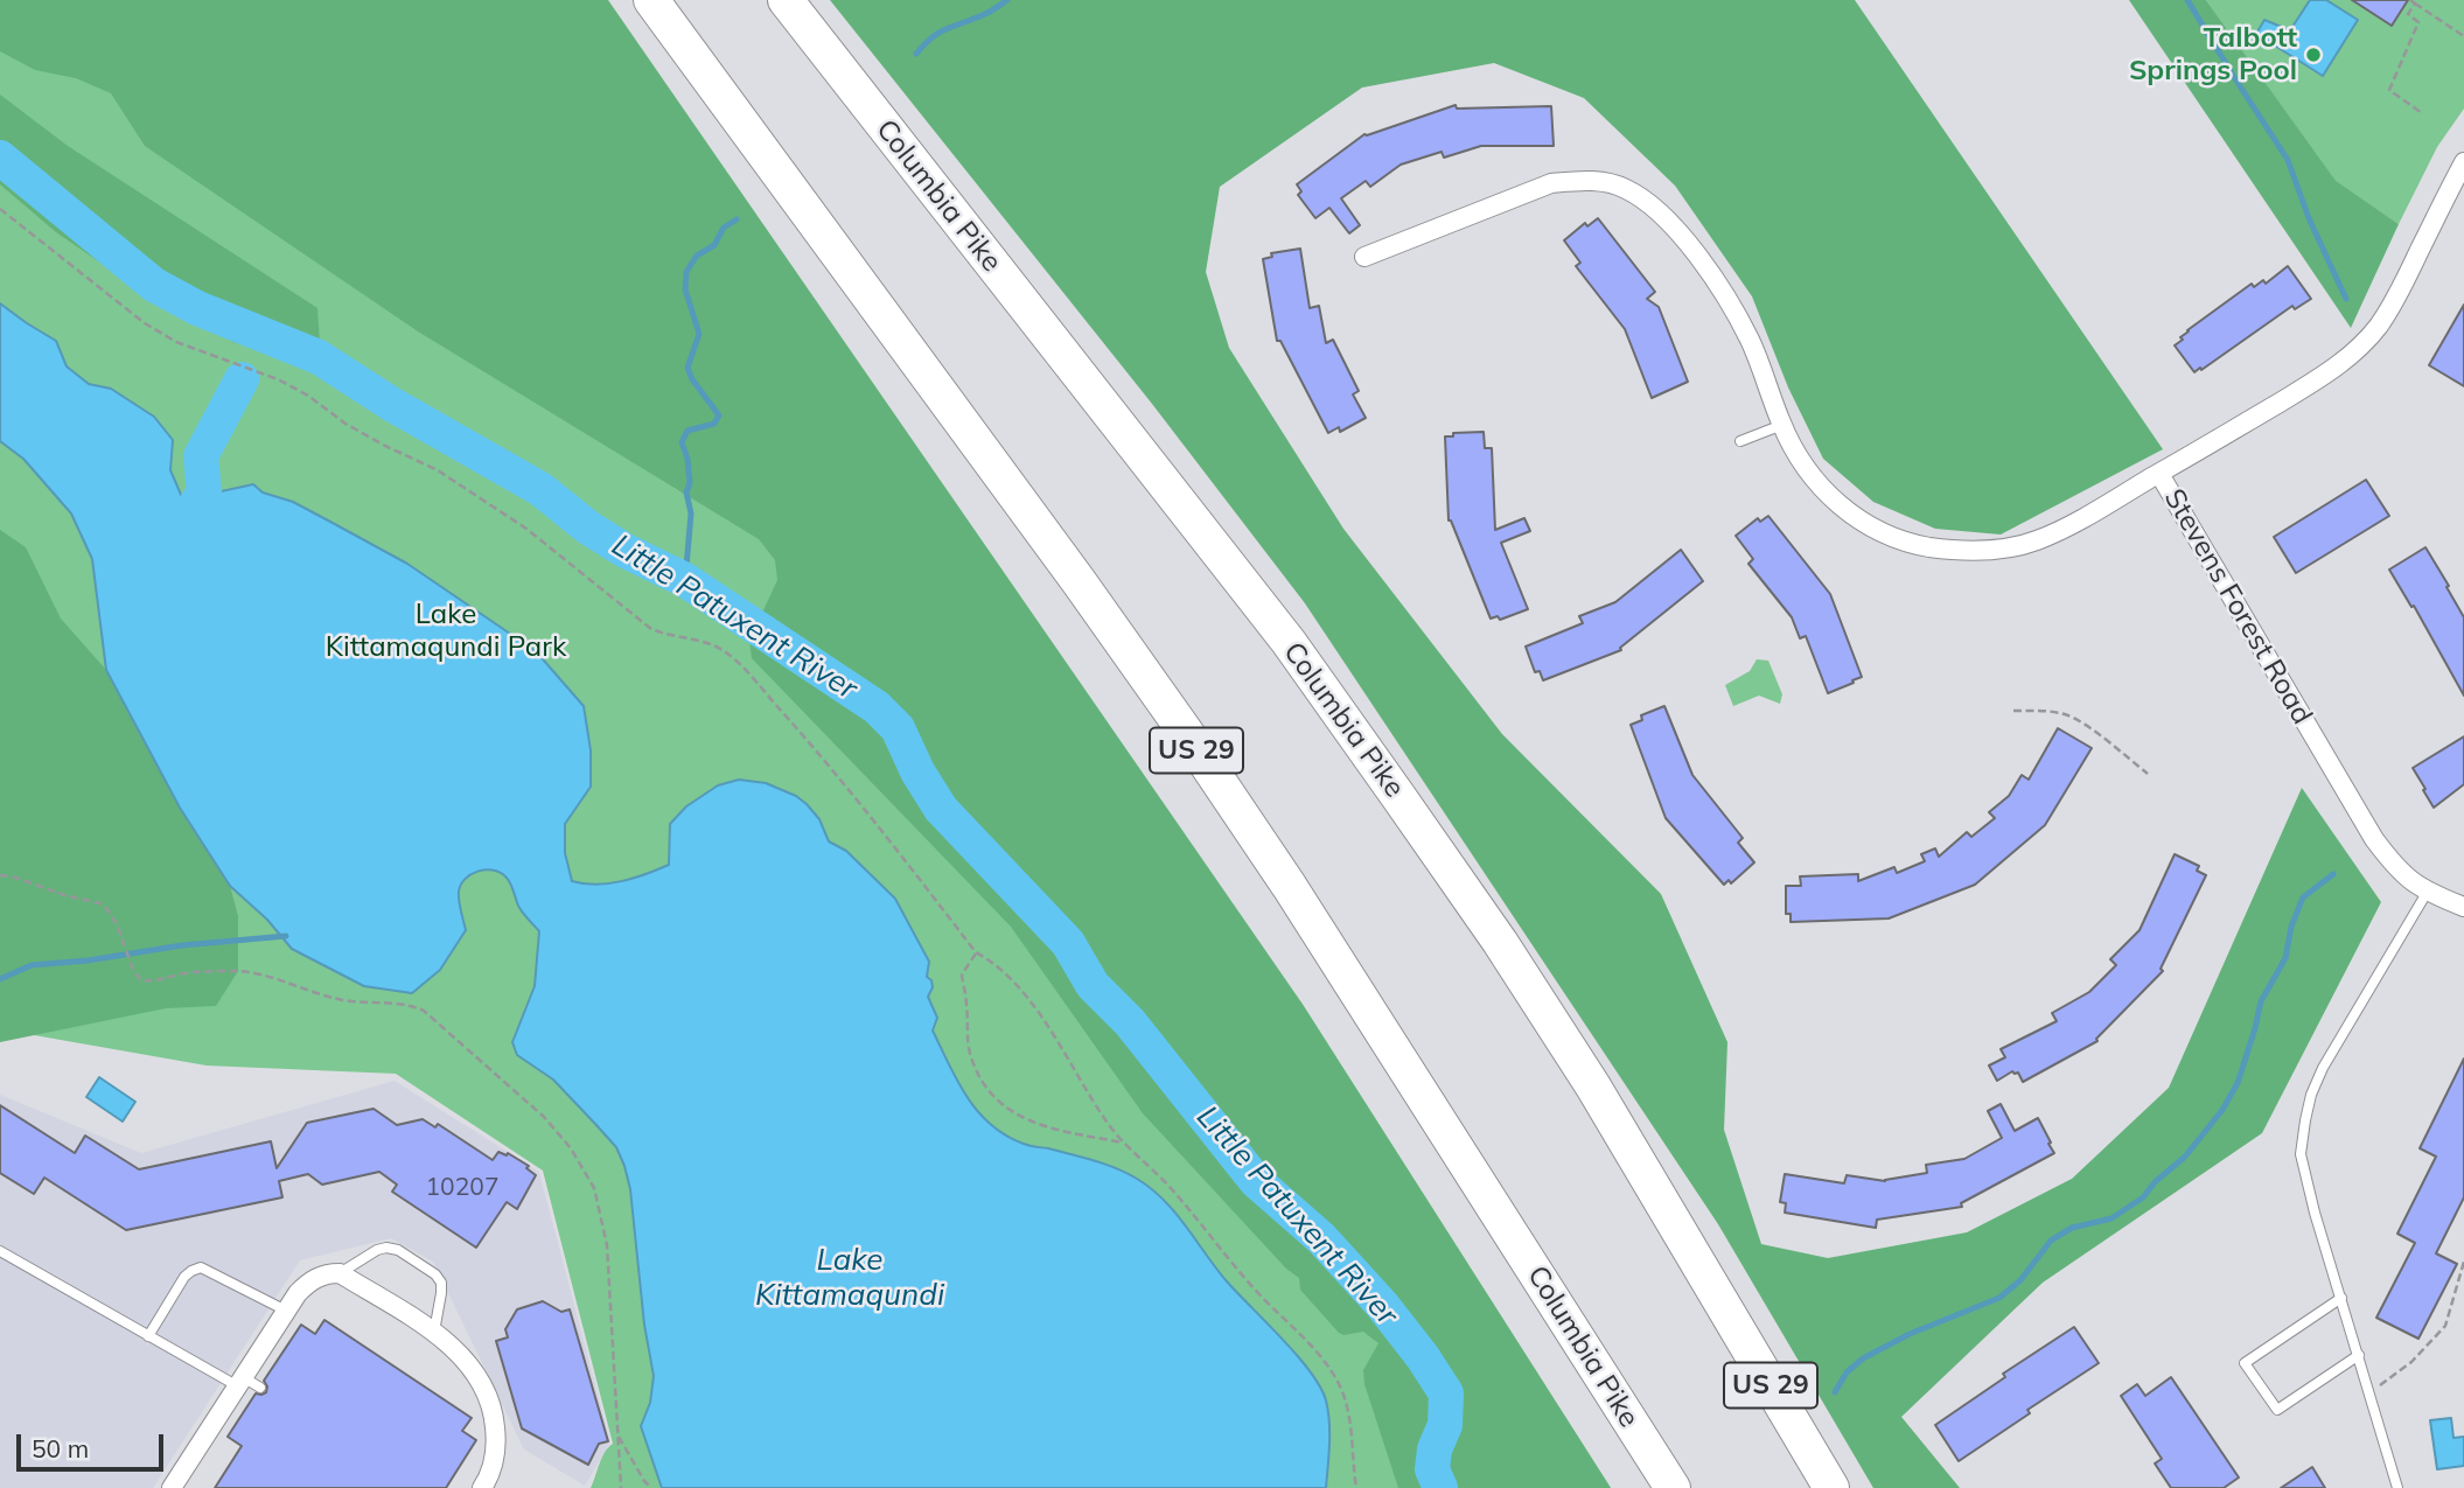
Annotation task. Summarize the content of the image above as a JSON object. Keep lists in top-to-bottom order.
{
  "streets": {
    "highway": ["Columbia Pike", "US 29"],
    "street": ["Stevens Forest Road"]
  },
  "water": ["Little Patuxent River", "Lake Kittamaqundi"],
  "parks": ["Lake Kittamaqundi Park"],
  "places": ["Talbott Springs Pool"],
  "house_numbers": ["10207"],
  "scale_bar": "50 m"
}
